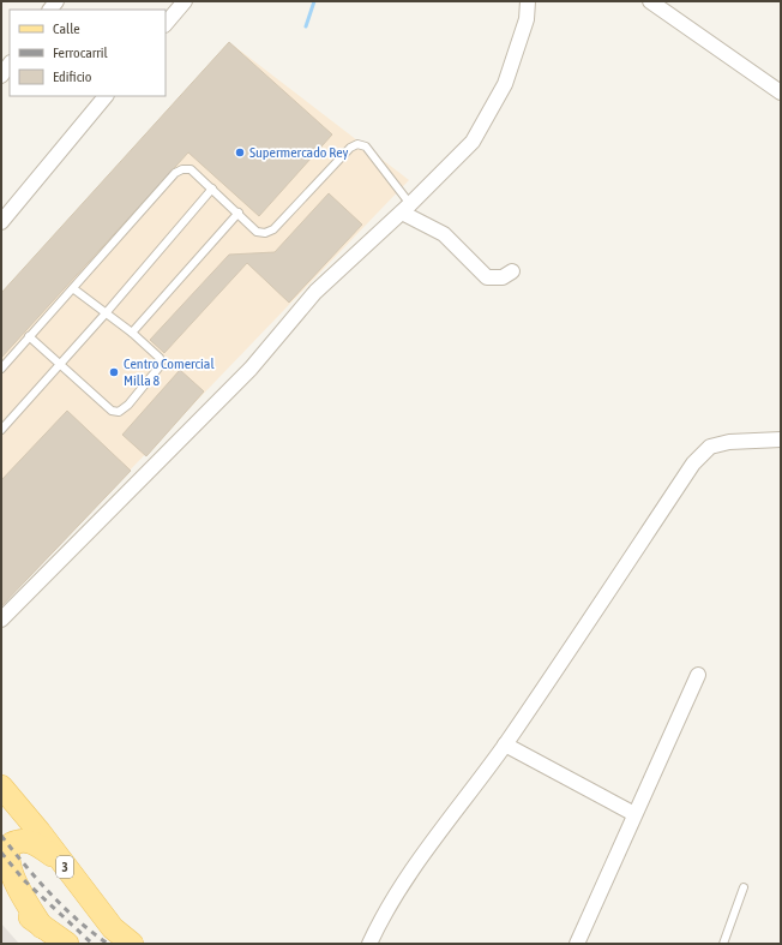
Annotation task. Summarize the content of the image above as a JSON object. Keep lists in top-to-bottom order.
{
  "streets": {
    "main road": ["3"]
  },
  "places": ["Supermercado Rey", "Centro Comercial Milla 8"],
  "legend": ["Calle", "Ferrocarril", "Edificio"]
}
